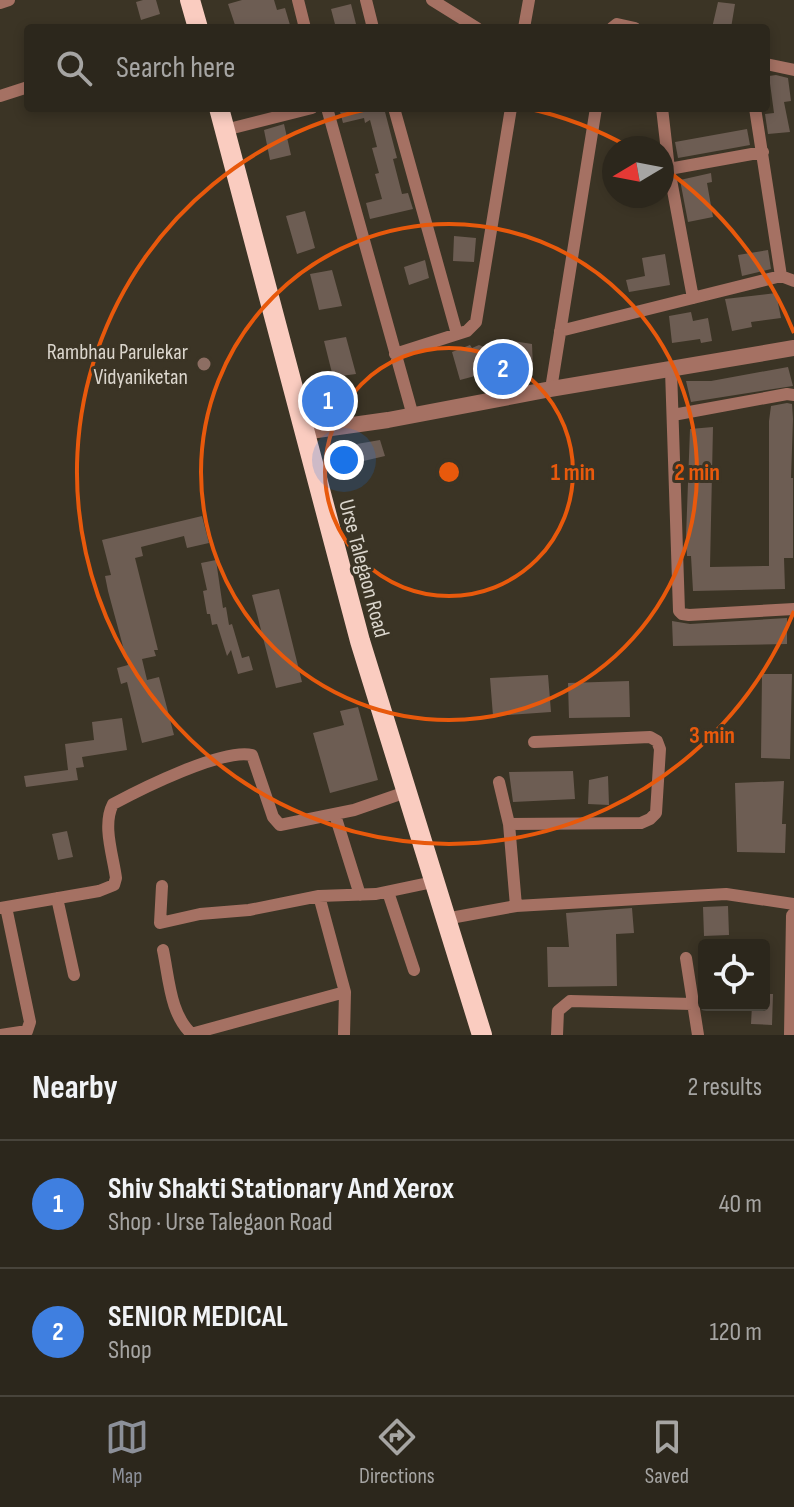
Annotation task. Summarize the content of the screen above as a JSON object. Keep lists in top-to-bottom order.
{
  "streets": {
    "highway": ["Urse Talegaon Road"]
  },
  "places": ["Rambhau Parulekar Vidyaniketan"],
  "north": "left",
  "page": {
    "search": "Search here",
    "pins": ["2", "1"],
    "heading": ["Nearby", "2 results"],
    "list": [
      {
        "mark": "1",
        "name": "Shiv Shakti Stationary And Xerox",
        "note": "Shop · Urse Talegaon Road",
        "value": "40 m"
      },
      {
        "mark": "2",
        "name": "SENIOR MEDICAL",
        "note": "Shop",
        "value": "120 m"
      }
    ],
    "nav": ["Map", "Directions", "Saved"]
  },
  "rings": ["1 min", "2 min", "3 min"]
}
